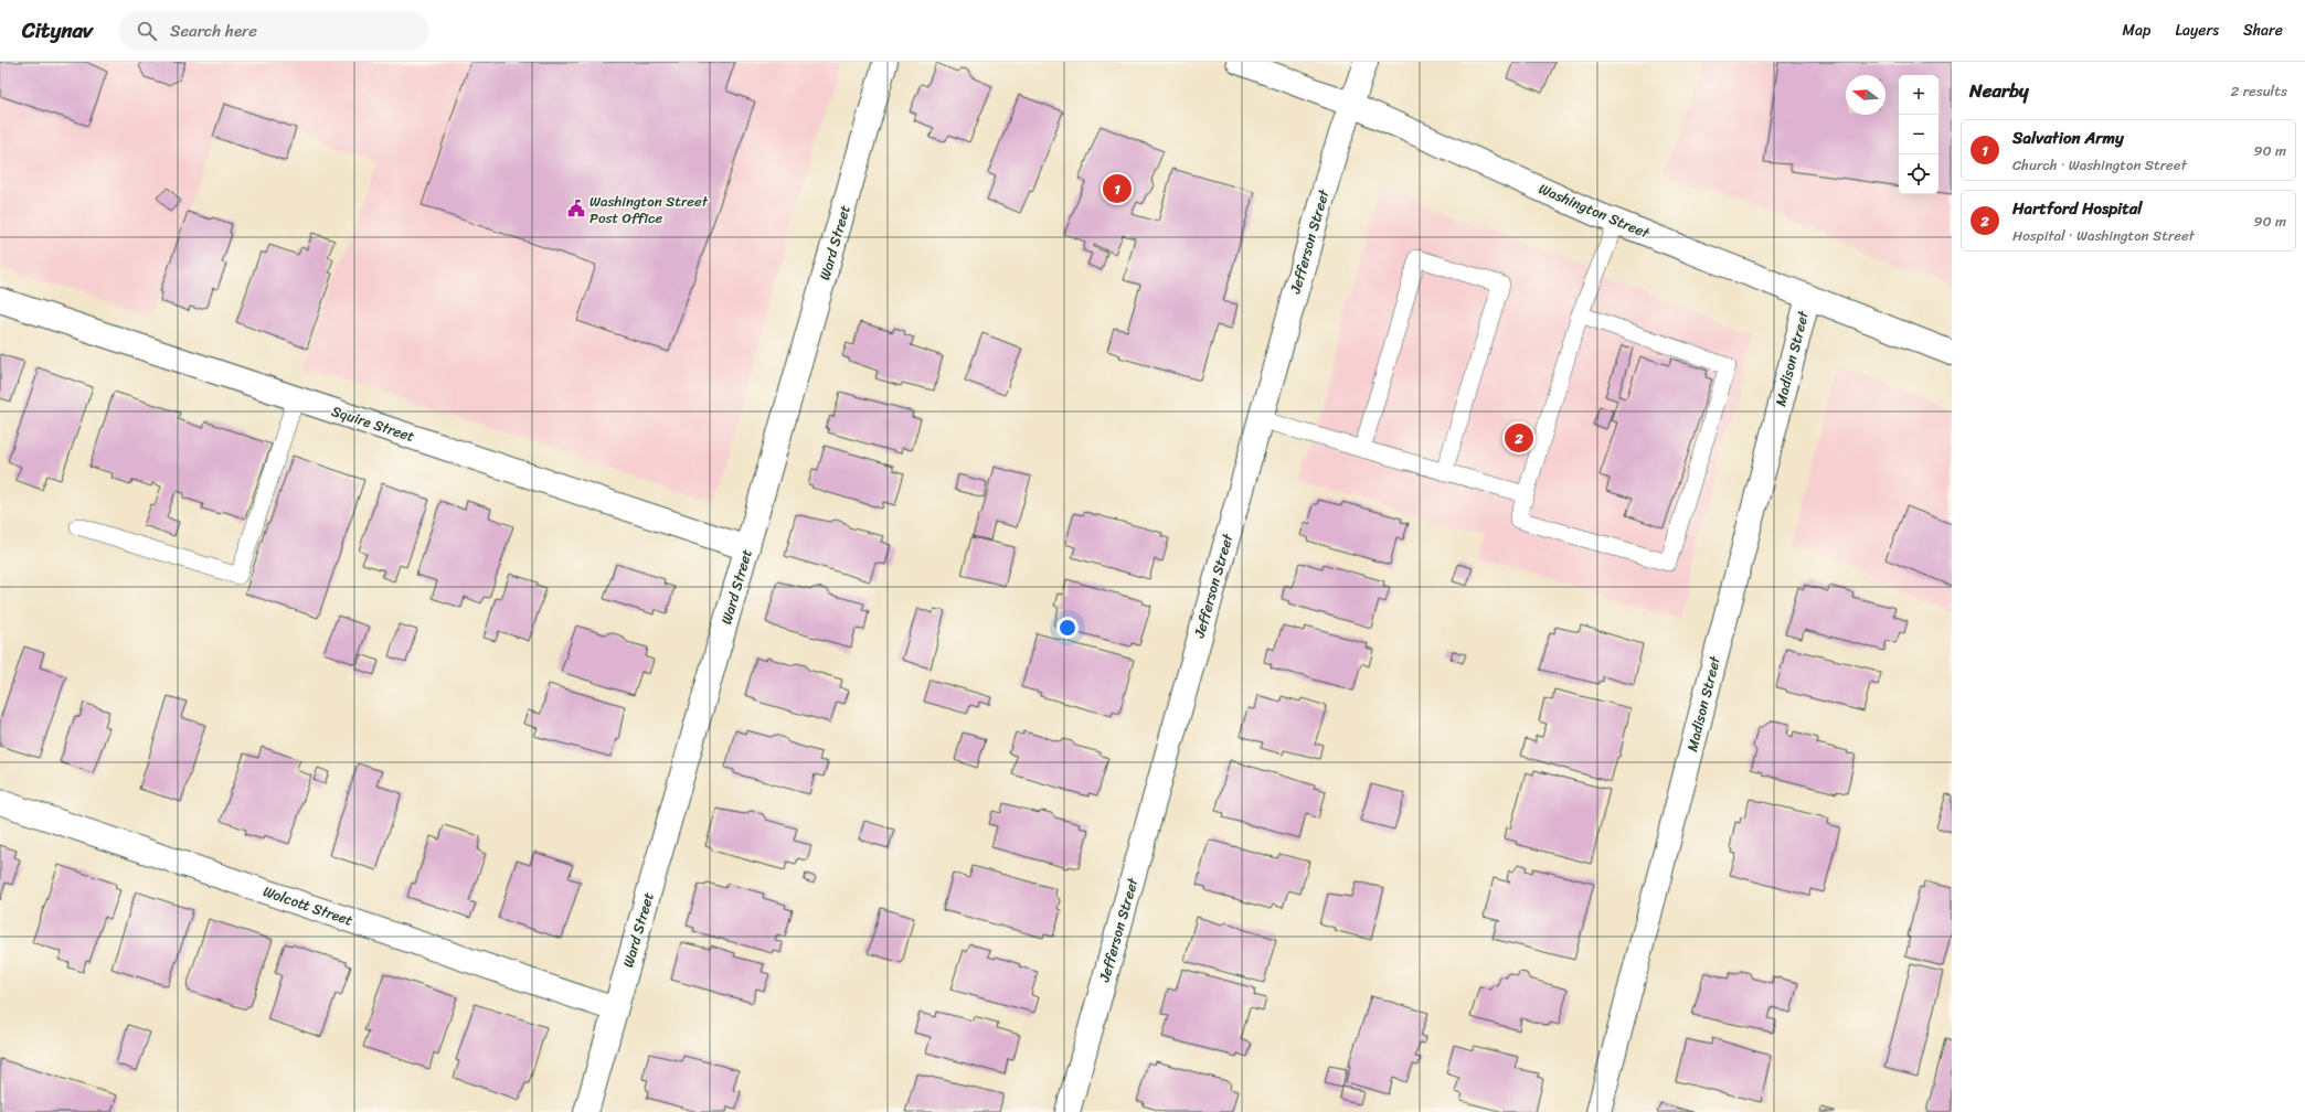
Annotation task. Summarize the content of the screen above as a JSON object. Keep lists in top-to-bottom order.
{
  "streets": {
    "street": [
      "Washington Street",
      "Jefferson Street",
      "Ward Street",
      "Madison Street",
      "Squire Street",
      "Wolcott Street"
    ]
  },
  "crossings": [
    ["Washington Street", "Jefferson Street"],
    ["Washington Street", "Madison Street"],
    ["Ward Street", "Squire Street"],
    ["Ward Street", "Wolcott Street"]
  ],
  "places": {
    "public building": ["Washington Street Post Office"]
  },
  "north": "left",
  "page": {
    "header": "Citynav",
    "search": "Search here",
    "nav": ["Map", "Layers", "Share"],
    "heading": ["Nearby", "2 results"],
    "map_buttons": ["+", "−"],
    "list": [
      {
        "mark": "1",
        "name": "Salvation Army",
        "note": "Church · Washington Street",
        "value": "90 m"
      },
      {
        "mark": "2",
        "name": "Hartford Hospital",
        "note": "Hospital · Washington Street",
        "value": "90 m"
      }
    ],
    "pins": ["1", "2"]
  }
}
